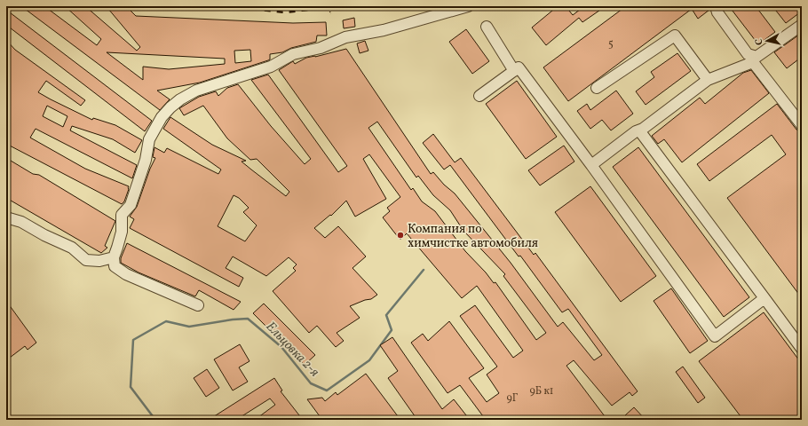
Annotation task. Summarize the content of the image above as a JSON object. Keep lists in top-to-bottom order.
{
  "water": ["Ельцовка 2-я"],
  "places": ["Компания по химчистке автомобиля"],
  "house_numbers": ["5", "9Б к1", "9Г"],
  "north": "left"
}
